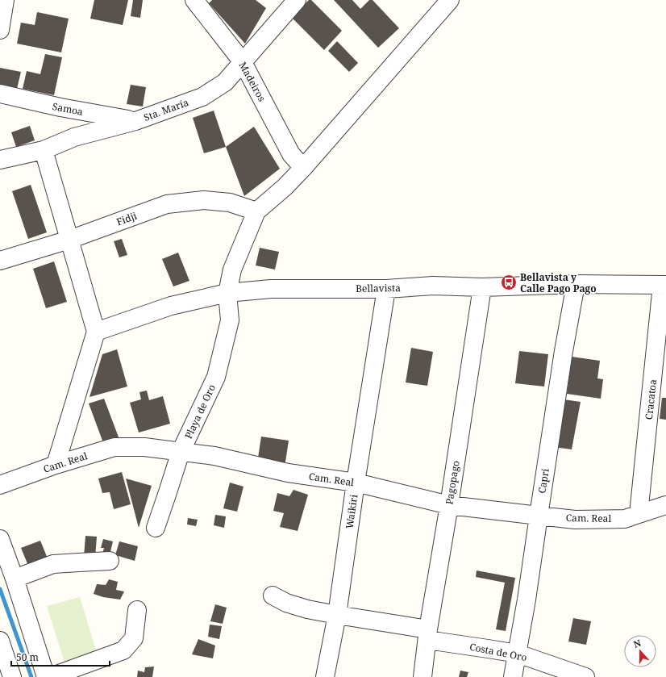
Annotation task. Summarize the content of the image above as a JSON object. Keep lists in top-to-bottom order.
{
  "streets": {
    "street": [
      "Madeiros",
      "Samoa",
      "Sta. María",
      "Fidji",
      "Bellavista",
      "Cracatoa",
      "Playa de Oro",
      "Cam. Real",
      "Capri",
      "Pagopago",
      "Waikiri",
      "Costa de Oro"
    ]
  },
  "crossings": [
    ["Madeiros", "Sta. María"],
    ["Samoa", "Sta. María"],
    ["Fidji", "Playa de Oro"],
    ["Bellavista", "Cracatoa"],
    ["Bellavista", "Playa de Oro"],
    ["Bellavista", "Capri"],
    ["Bellavista", "Pagopago"],
    ["Bellavista", "Waikiri"],
    ["Cracatoa", "Cam. Real"],
    ["Playa de Oro", "Cam. Real"],
    ["Cam. Real", "Capri"],
    ["Cam. Real", "Pagopago"],
    ["Cam. Real", "Waikiri"],
    ["Capri", "Costa de Oro"],
    ["Pagopago", "Costa de Oro"],
    ["Waikiri", "Costa de Oro"]
  ],
  "places": {
    "bus stop": ["Bellavista y Calle Pago Pago"]
  },
  "scale_bar": "50 m",
  "north": "top"
}
